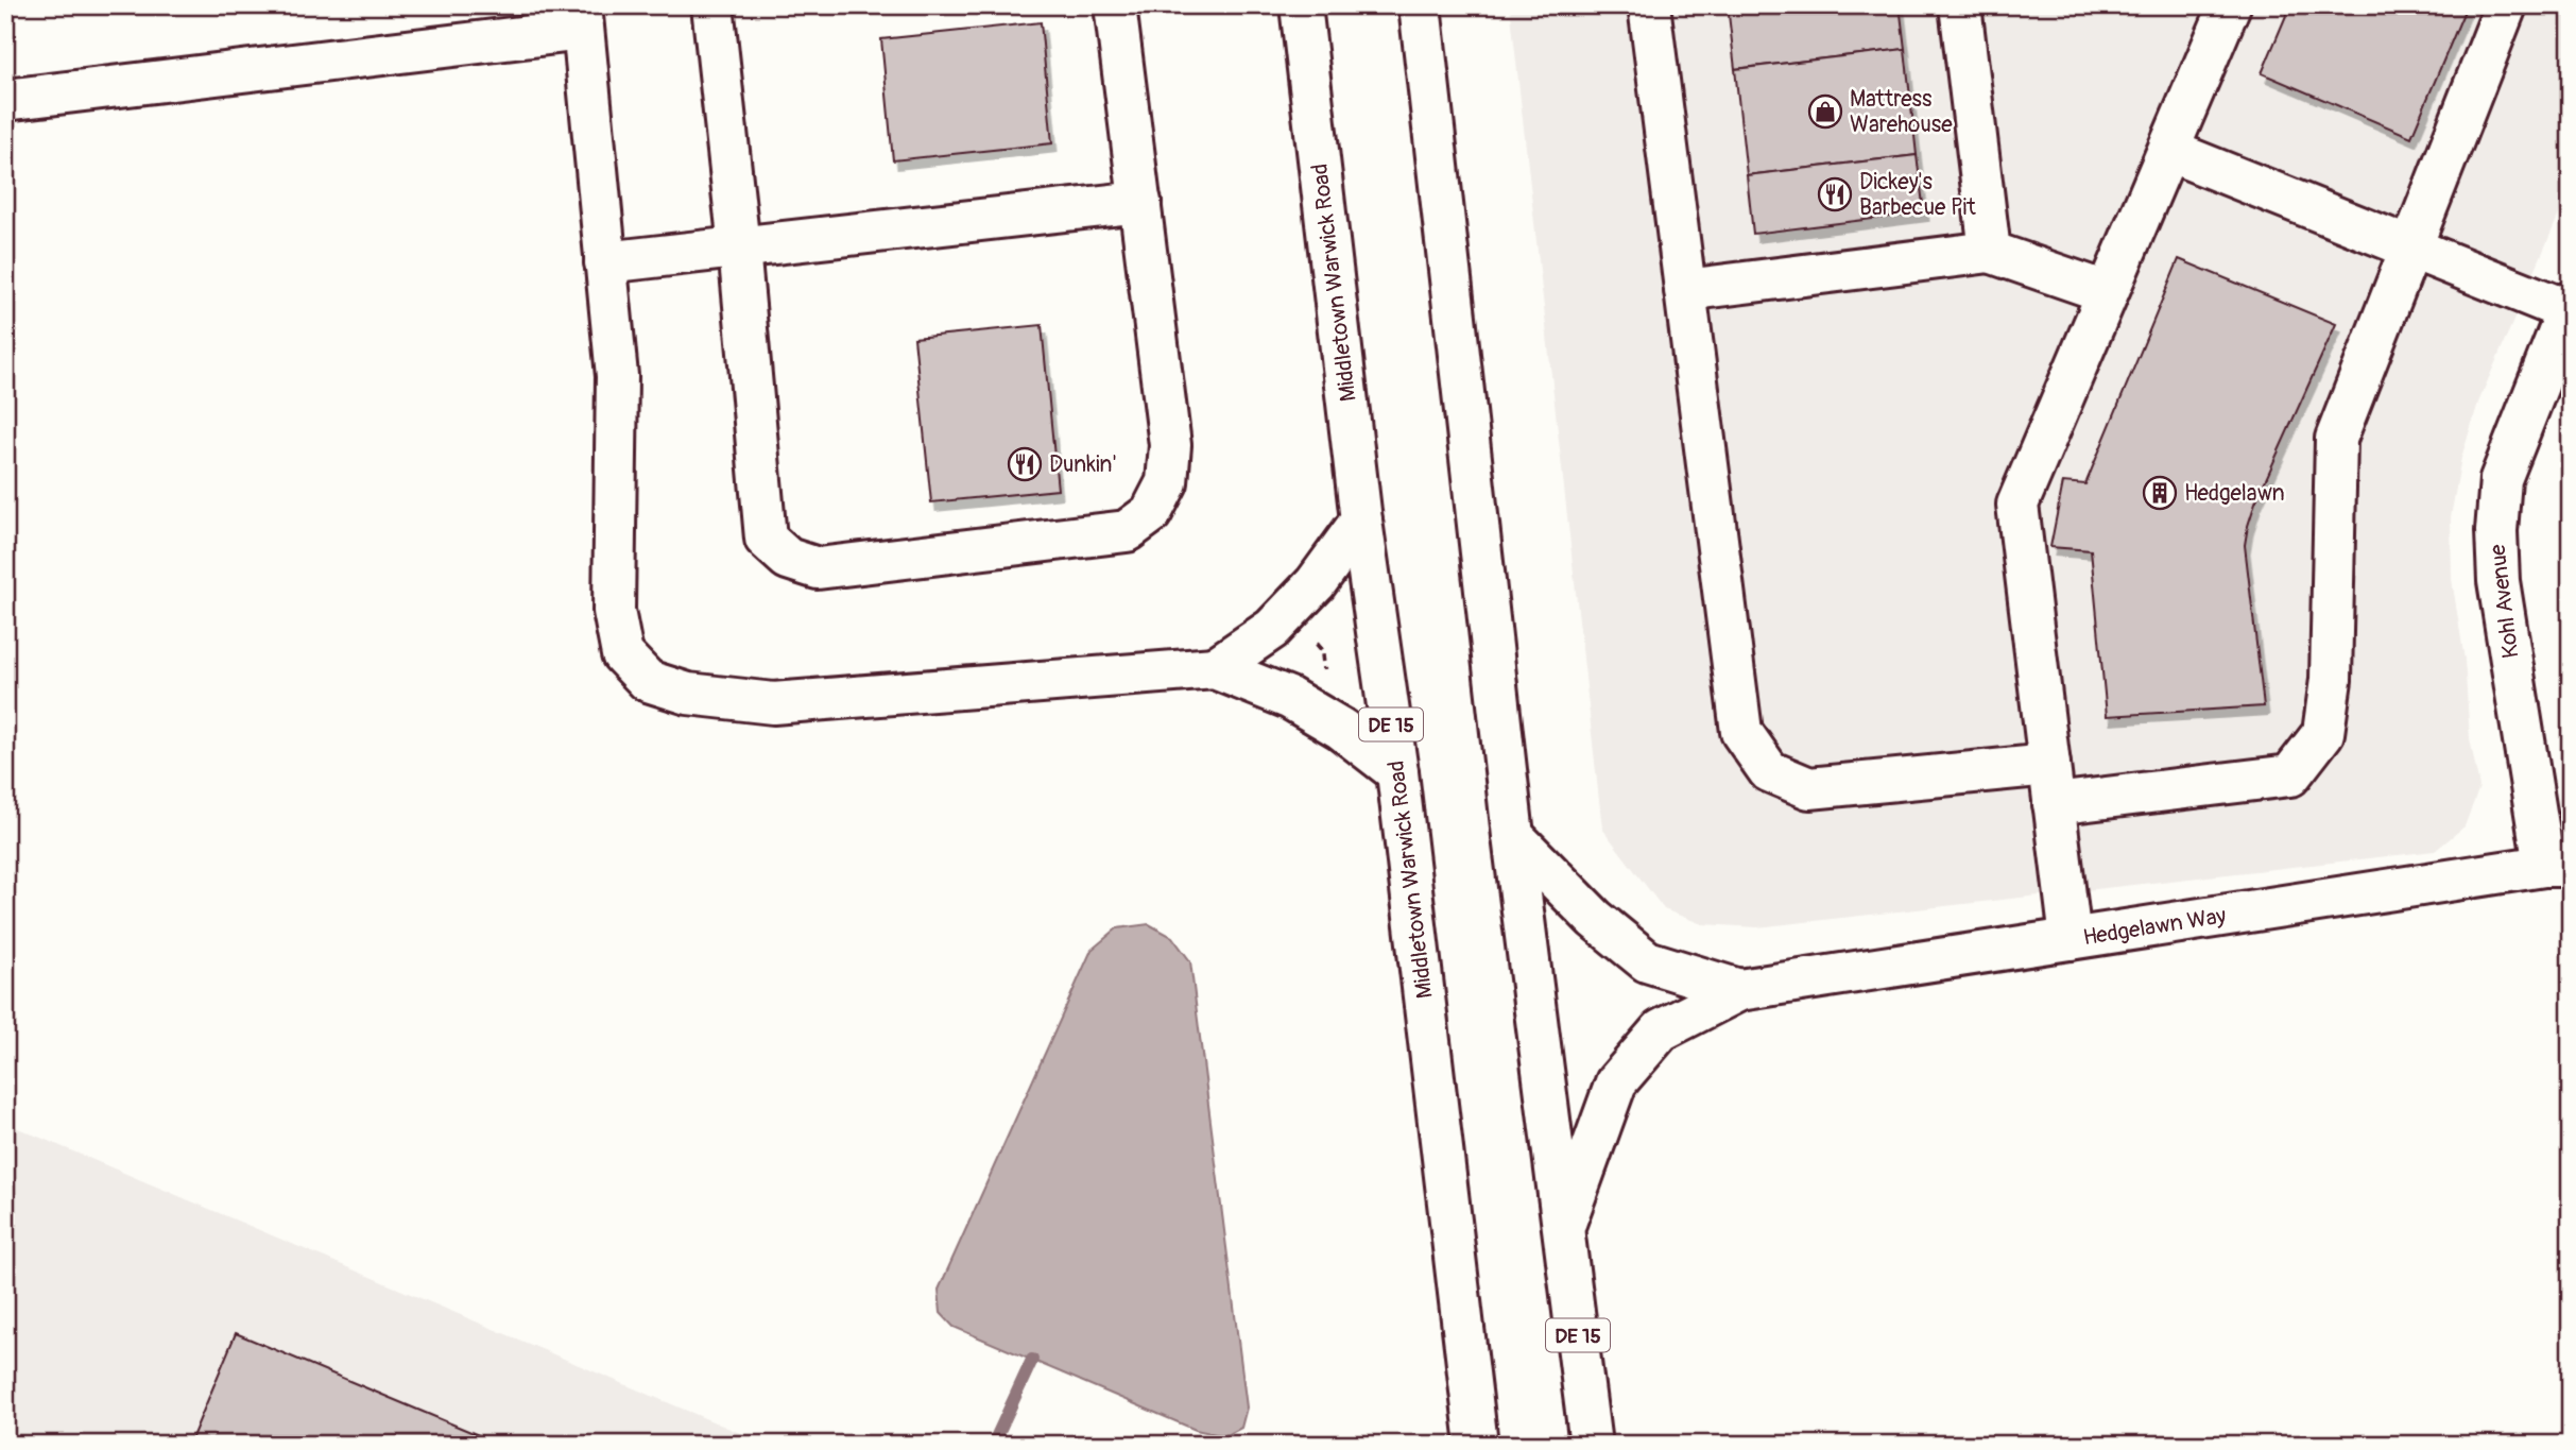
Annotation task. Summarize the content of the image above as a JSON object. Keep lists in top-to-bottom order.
{
  "streets": {
    "main road": [
      "Middletown Warwick Road",
      "Kohl Avenue",
      "DE 15",
      "Hedgelawn Way"
    ]
  },
  "crossings": [
    ["Kohl Avenue", "Hedgelawn Way"]
  ],
  "places": {
    "shop": ["Mattress Warehouse"],
    "restaurant": ["Dickey's Barbecue Pit", "Dunkin'"],
    "building": ["Hedgelawn"]
  }
}
